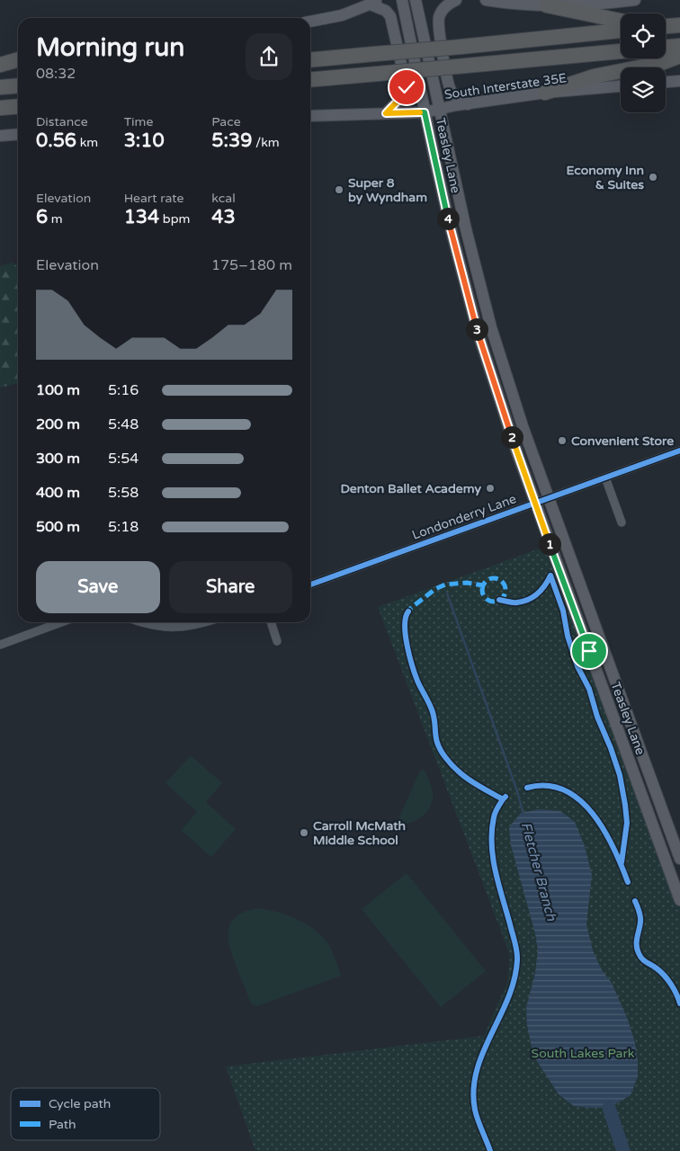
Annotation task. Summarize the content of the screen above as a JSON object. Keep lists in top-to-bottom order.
{
  "streets": {
    "main road": ["South Interstate 35E", "Teasley Lane"],
    "street": ["Londonderry Lane"]
  },
  "crossings": [
    ["South Interstate 35E", "Teasley Lane"],
    ["Teasley Lane", "Londonderry Lane"]
  ],
  "water": ["Fletcher Branch"],
  "parks": ["South Lakes Park"],
  "places": [
    "Economy Inn & Suites",
    "Super 8 by Wyndham",
    "Convenient Store",
    "Denton Ballet Academy",
    "Carroll McMath Middle School"
  ],
  "legend": ["Cycle path", "Path"],
  "page": {
    "heading": ["Morning run", "08:32"],
    "stats": [
      ["Distance", "0.56 km"],
      ["Time", "3:10"],
      ["Pace", "5:39 /km"],
      ["Elevation", "6 m"],
      ["Heart rate", "134 bpm"],
      ["kcal", "43"]
    ],
    "pins": [
      "4",
      "3",
      "2",
      "1"
    ],
    "chart": ["Elevation", "175–180 m"],
    "list": [
      {
        "name": "100 m",
        "note": "5:16"
      },
      {
        "name": "200 m",
        "note": "5:48"
      },
      {
        "name": "300 m",
        "note": "5:54"
      },
      {
        "name": "400 m",
        "note": "5:58"
      },
      {
        "name": "500 m",
        "note": "5:18"
      }
    ],
    "buttons": ["Save", "Share"]
  }
}
